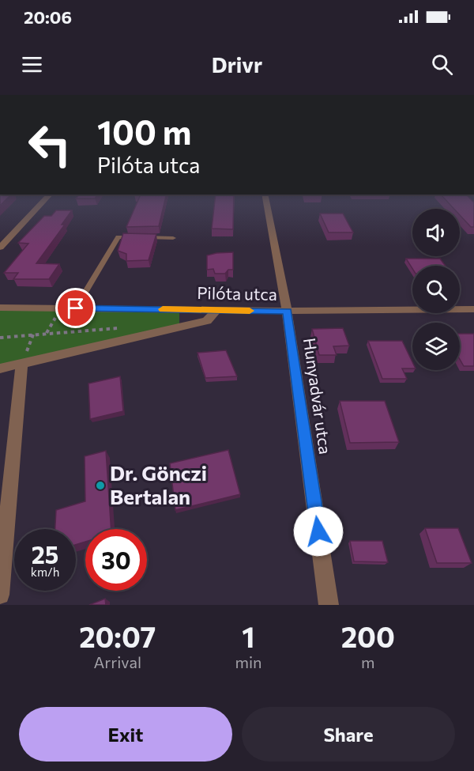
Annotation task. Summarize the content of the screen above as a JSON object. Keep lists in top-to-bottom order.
{
  "streets": {
    "street": ["Pilóta utca", "Hunyadvár utca"]
  },
  "crossings": [
    ["Pilóta utca", "Hunyadvár utca"]
  ],
  "places": ["Dr. Gönczi Bertalan"],
  "page": {
    "status": "20:06",
    "header": "Drivr",
    "turn": ["100 m", "Pilóta utca"],
    "speed": "25 km/h",
    "limit": "30",
    "eta": [
      "20:07",
      "Arrival",
      "1",
      "min",
      "200",
      "m"
    ],
    "buttons": ["Exit", "Share"]
  }
}
